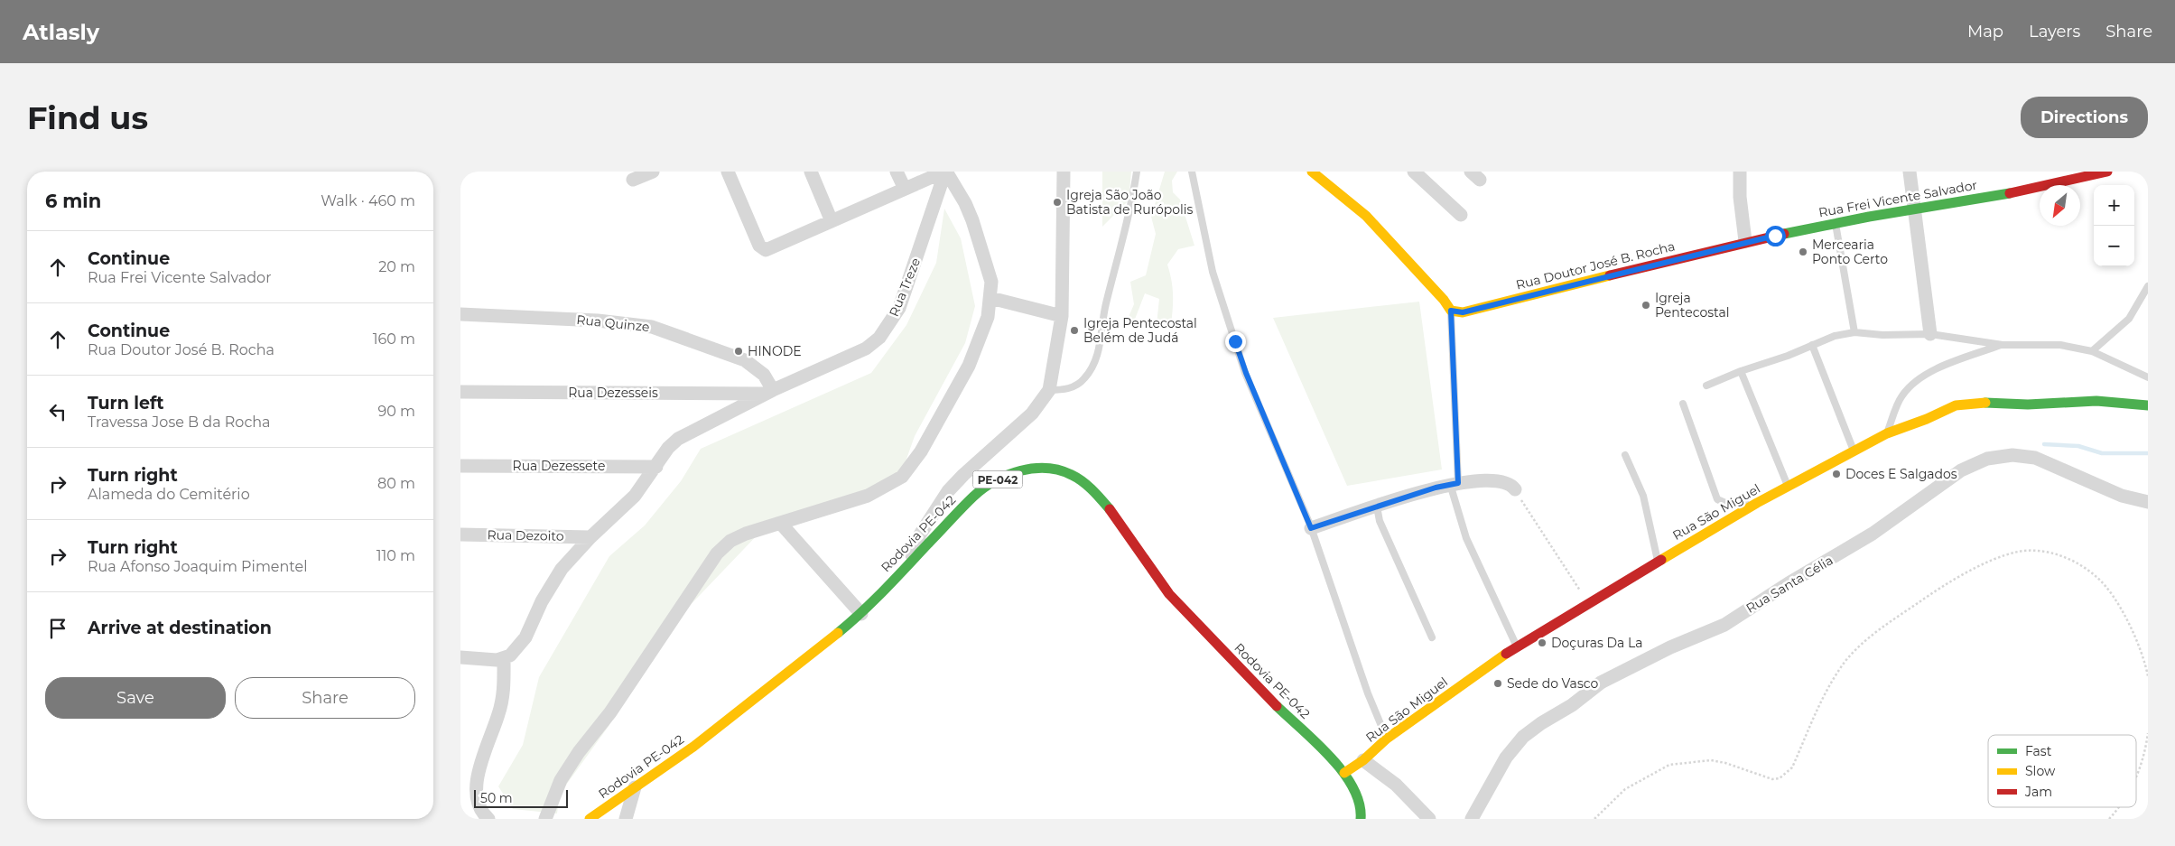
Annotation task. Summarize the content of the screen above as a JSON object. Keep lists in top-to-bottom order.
{
  "streets": {
    "street": [
      "Rua Frei Vicente Salvador",
      "Rua Doutor José B. Rocha",
      "Rua Treze",
      "Rua Quinze",
      "Rua Dezesseis",
      "Rua Dezessete",
      "PE-042",
      "Rua São Miguel",
      "Rodovia PE-042",
      "Rua Dezoito",
      "Rua Santa Célia"
    ]
  },
  "crossings": [
    ["Rua Frei Vicente Salvador", "Rua Doutor José B. Rocha"],
    ["Rua Treze", "Rua Quinze"],
    ["Rua Treze", "Rua Dezesseis"],
    ["Rua Treze", "Rua Dezessete"],
    ["Rua Treze", "Rua Dezoito"],
    ["Rua Quinze", "Rua Dezesseis"],
    ["Rua São Miguel", "Rodovia PE-042"]
  ],
  "places": [
    "Igreja São João Batista de Rurópolis",
    "Mercearia Ponto Certo",
    "Igreja Pentecostal",
    "Igreja Pentecostal Belém de Judá",
    "HINODE",
    "Doces E Salgados",
    "Doçuras Da La",
    "Sede do Vasco"
  ],
  "legend": ["Fast", "Slow", "Jam"],
  "scale_bar": "50 m",
  "north": "bottom left",
  "page": {
    "header": "Atlasly",
    "nav": ["Map", "Layers", "Share"],
    "buttons": [
      "Directions",
      ["Save", "Share"]
    ],
    "title": "Find us",
    "heading": ["6 min", "Walk · 460 m"],
    "map_buttons": ["+", "−"],
    "list": [
      ["Continue", "Rua Frei Vicente Salvador", "20 m"],
      ["Continue", "Rua Doutor José B. Rocha", "160 m"],
      ["Turn left", "Travessa Jose B da Rocha", "90 m"],
      ["Turn right", "Alameda do Cemitério", "80 m"],
      ["Turn right", "Rua Afonso Joaquim Pimentel", "110 m"],
      "Arrive at destination"
    ],
    "scale": "50 m"
  }
}
